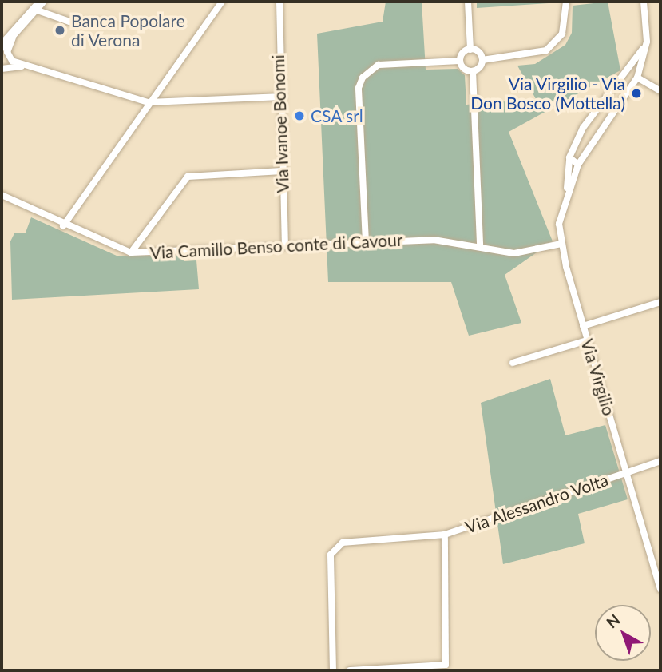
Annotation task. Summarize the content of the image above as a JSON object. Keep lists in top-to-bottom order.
{
  "streets": {
    "street": [
      "Via Ivanoe Bonomi",
      "Via Camillo Benso conte di Cavour",
      "Via Virgilio",
      "Via Alessandro Volta"
    ]
  },
  "crossings": [
    ["Via Ivanoe Bonomi", "Via Camillo Benso conte di Cavour"],
    ["Via Camillo Benso conte di Cavour", "Via Virgilio"],
    ["Via Virgilio", "Via Alessandro Volta"]
  ],
  "places": ["Banca Popolare di Verona", "Via Virgilio - Via Don Bosco (Mottella)", "CSA srl"],
  "north": "top left"
}
